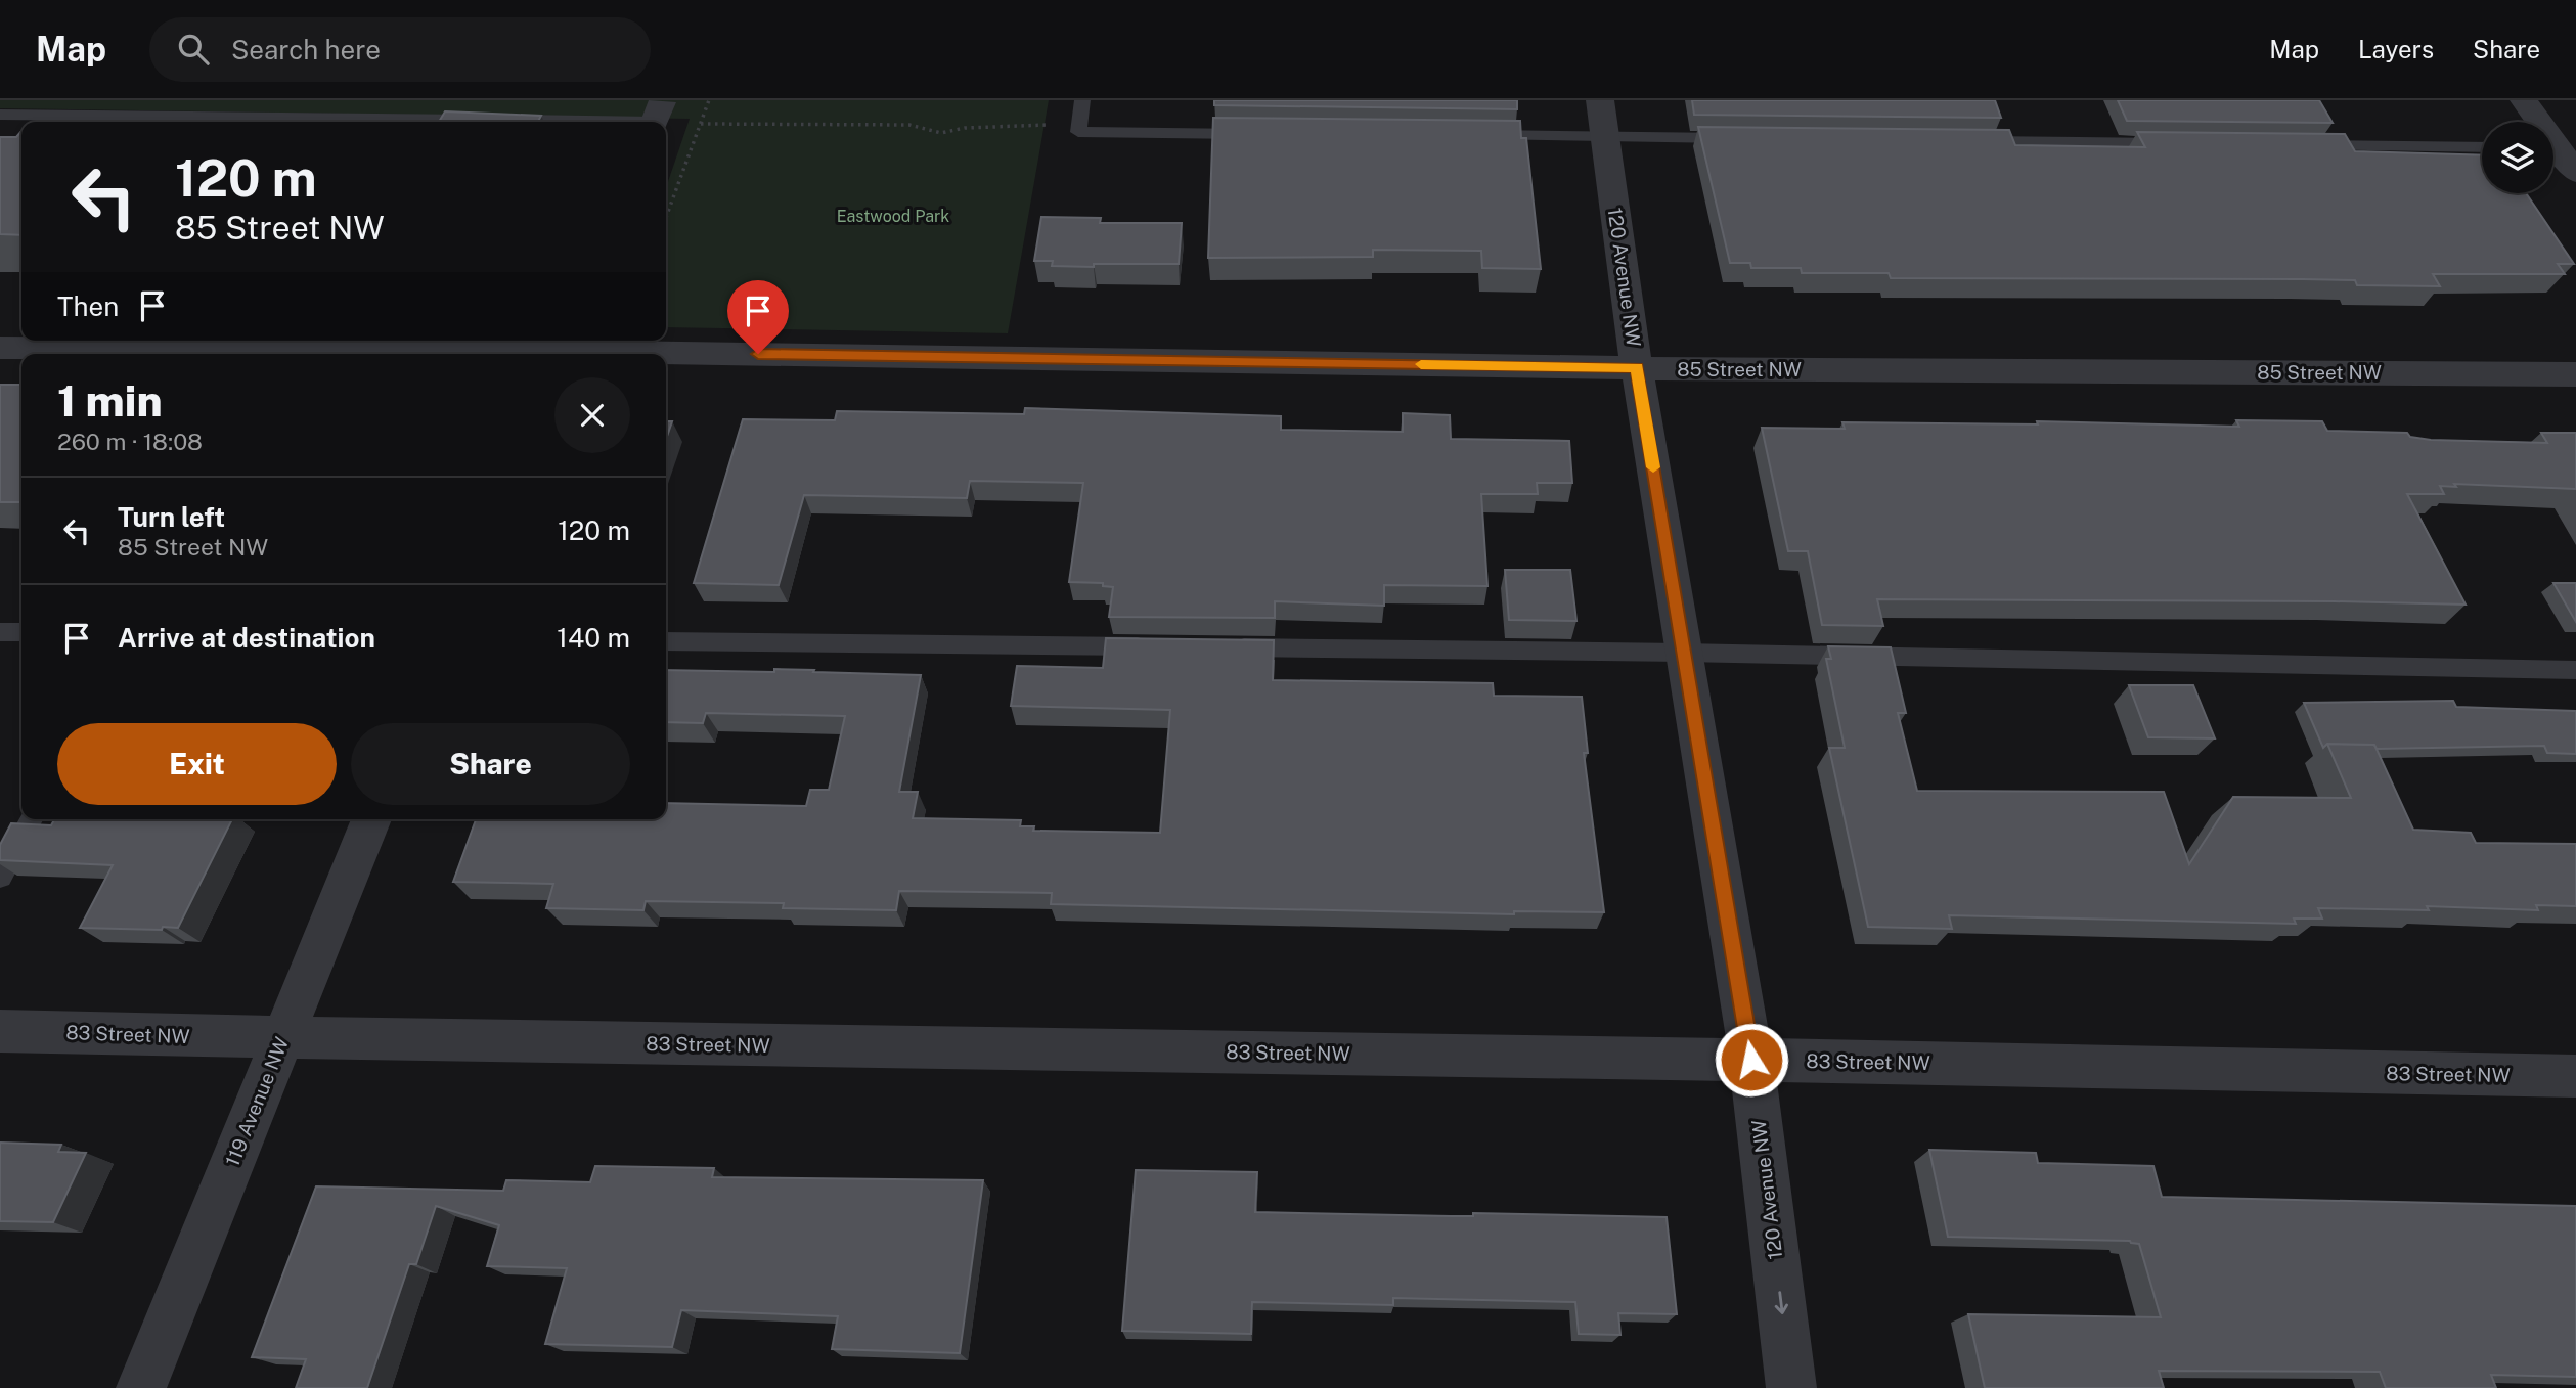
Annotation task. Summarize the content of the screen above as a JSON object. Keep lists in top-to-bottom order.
{
  "streets": {
    "street": [
      "120 Avenue NW",
      "85 Street NW",
      "83 Street NW",
      "119 Avenue NW"
    ]
  },
  "crossings": [
    ["120 Avenue NW", "85 Street NW"],
    ["120 Avenue NW", "83 Street NW"],
    ["83 Street NW", "119 Avenue NW"]
  ],
  "parks": ["Eastwood Park"],
  "page": {
    "header": "Map",
    "search": "Search here",
    "nav": ["Map", "Layers", "Share"],
    "turn": ["120 m", "85 Street NW"],
    "then": "Then",
    "heading": ["1 min", "260 m · 18:08"],
    "list": [
      {
        "name": "Turn left",
        "note": "85 Street NW",
        "value": "120 m"
      },
      {
        "name": "Arrive at destination",
        "value": "140 m"
      }
    ],
    "buttons": ["Exit", "Share"]
  }
}
